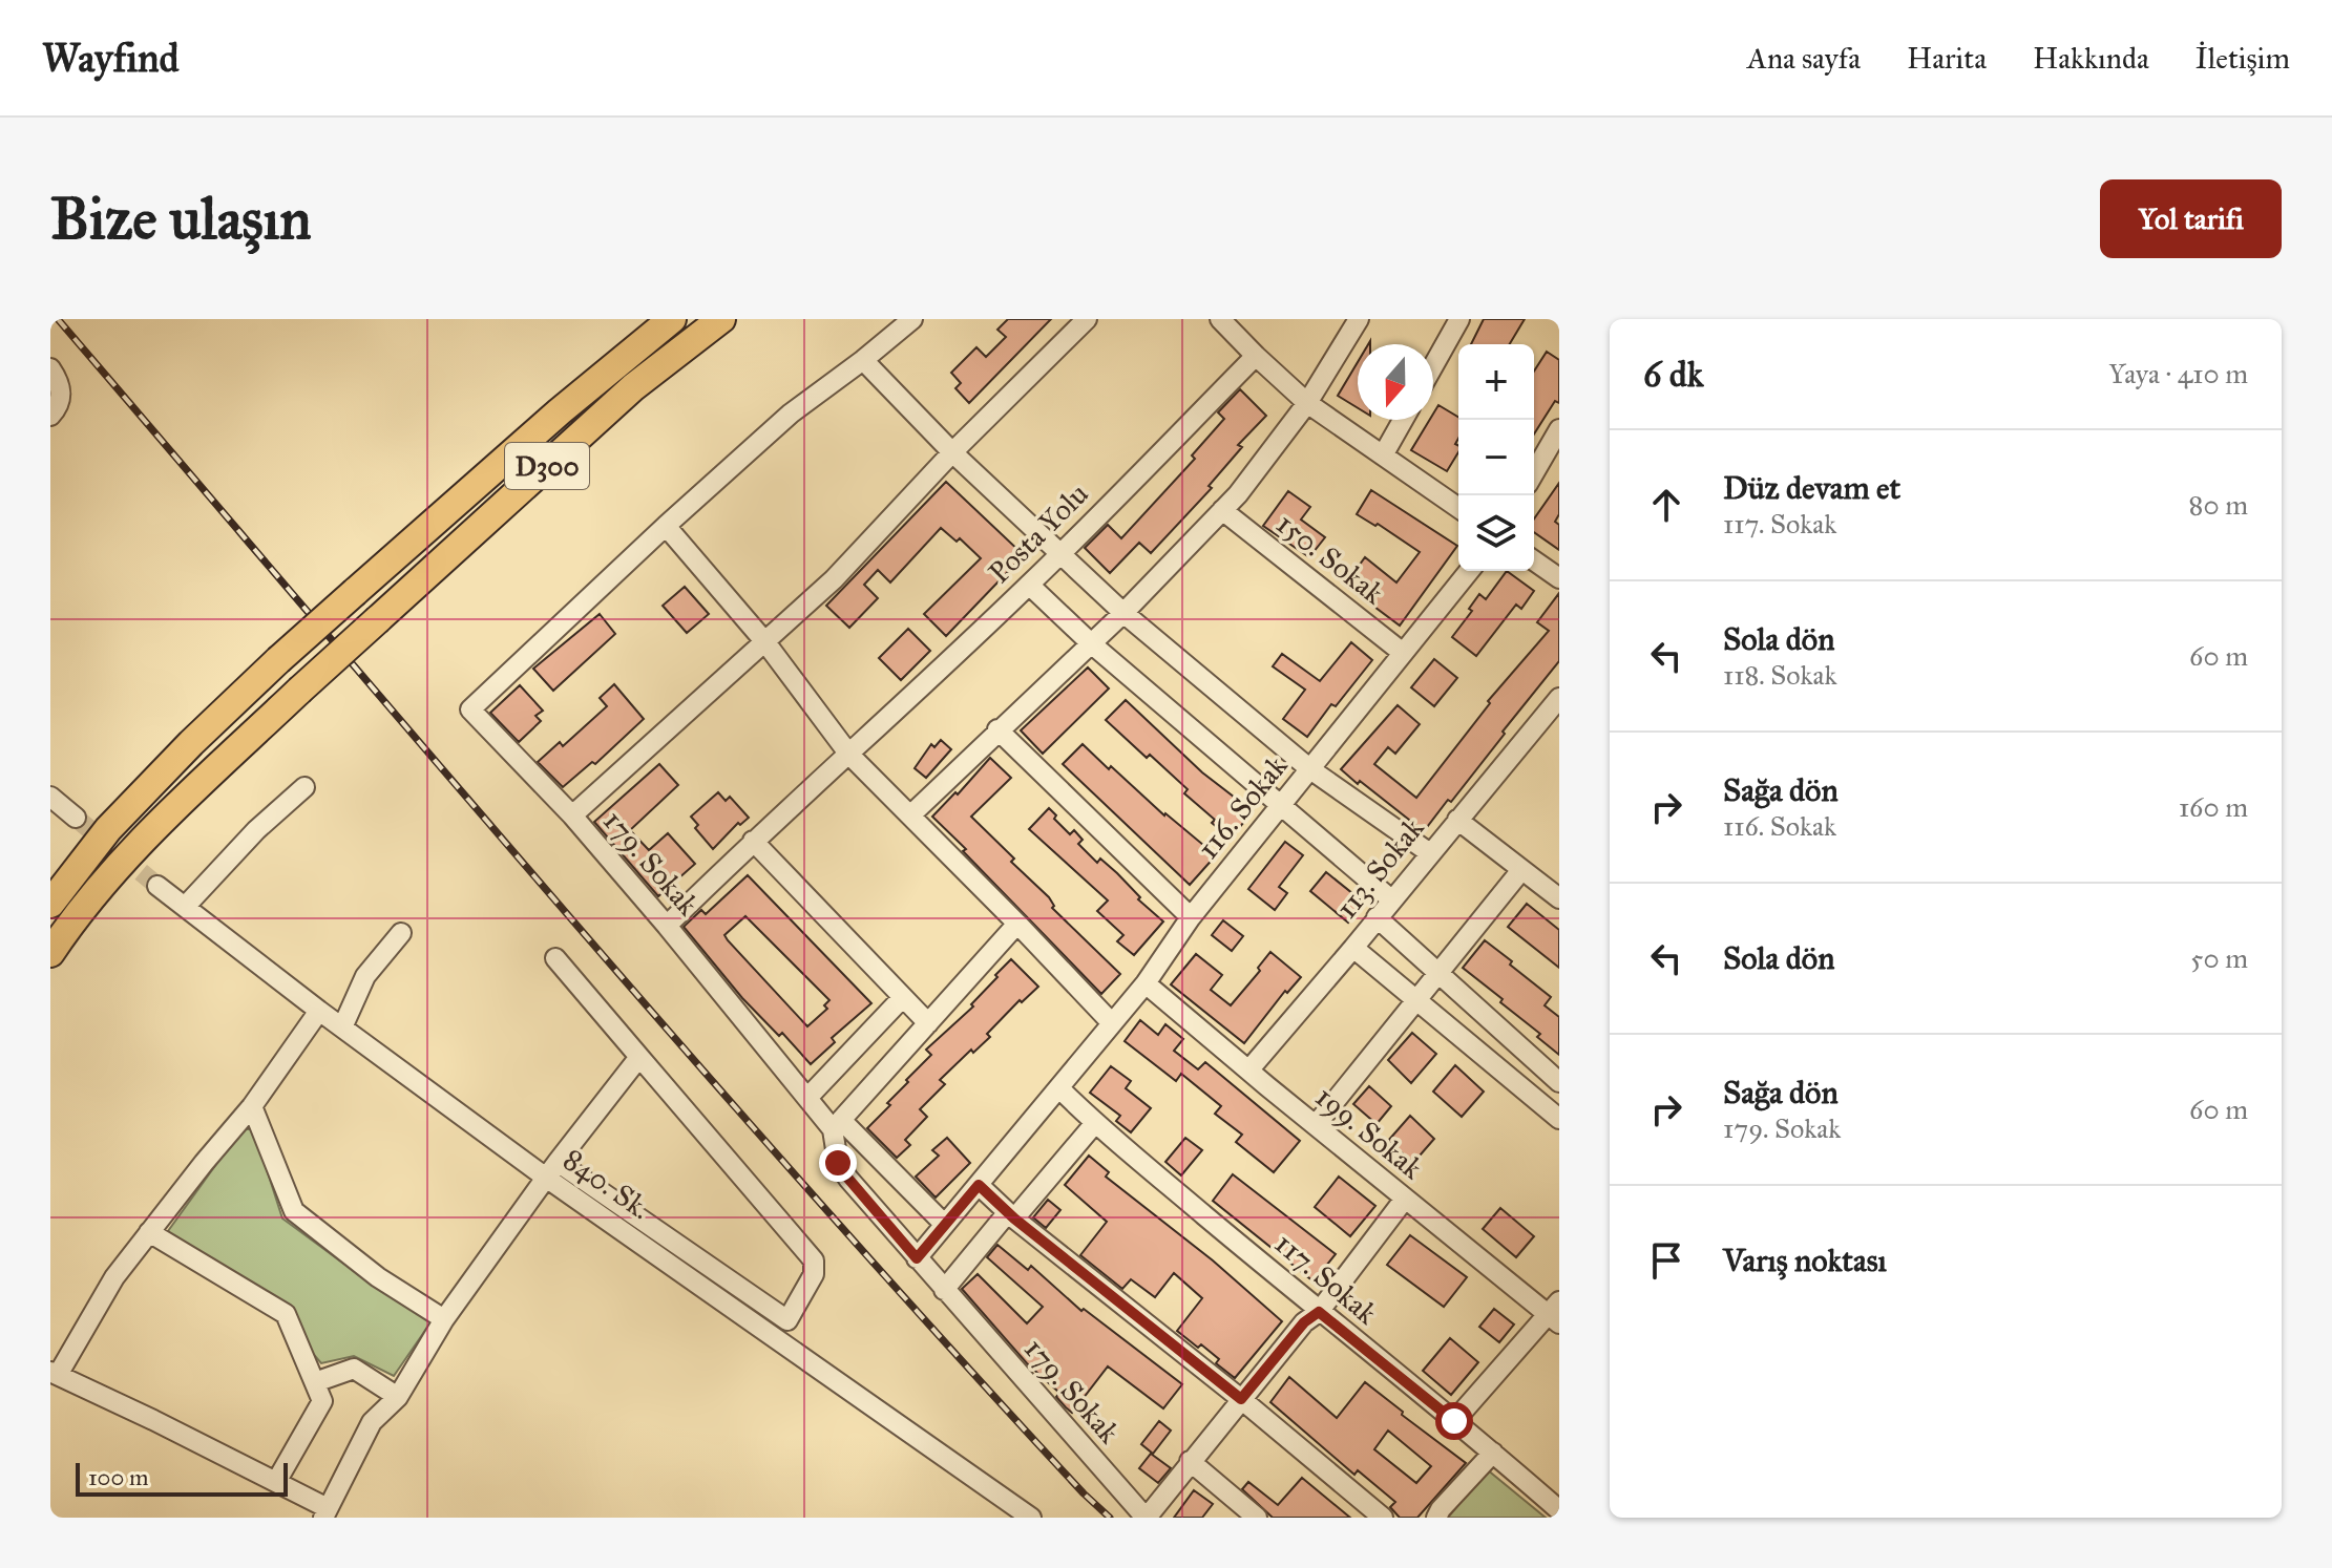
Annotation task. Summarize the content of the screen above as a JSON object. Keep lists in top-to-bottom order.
{
  "streets": {
    "highway": ["D300"],
    "street": [
      "Posta Yolu",
      "150. Sokak",
      "116. Sokak",
      "179. Sokak",
      "113. Sokak",
      "199. Sokak",
      "840. Sk.",
      "117. Sokak"
    ]
  },
  "crossings": [
    ["Posta Yolu", "179. Sokak"],
    ["150. Sokak", "116. Sokak"],
    ["116. Sokak", "179. Sokak"],
    ["116. Sokak", "199. Sokak"],
    ["116. Sokak", "117. Sokak"]
  ],
  "scale_bar": "100 m",
  "north": "bottom",
  "page": {
    "header": "Wayfind",
    "nav": [
      "Ana sayfa",
      "Harita",
      "Hakkında",
      "İletişim"
    ],
    "buttons": "Yol tarifi",
    "title": "Bize ulaşın",
    "heading": ["6 dk", "Yaya · 410 m"],
    "map_buttons": ["+", "−"],
    "list": [
      ["Düz devam et", "117. Sokak", "80 m"],
      ["Sola dön", "118. Sokak", "60 m"],
      ["Sağa dön", "116. Sokak", "160 m"],
      ["Sola dön", "50 m"],
      ["Sağa dön", "179. Sokak", "60 m"],
      "Varış noktası"
    ],
    "scale": "100 m"
  }
}
